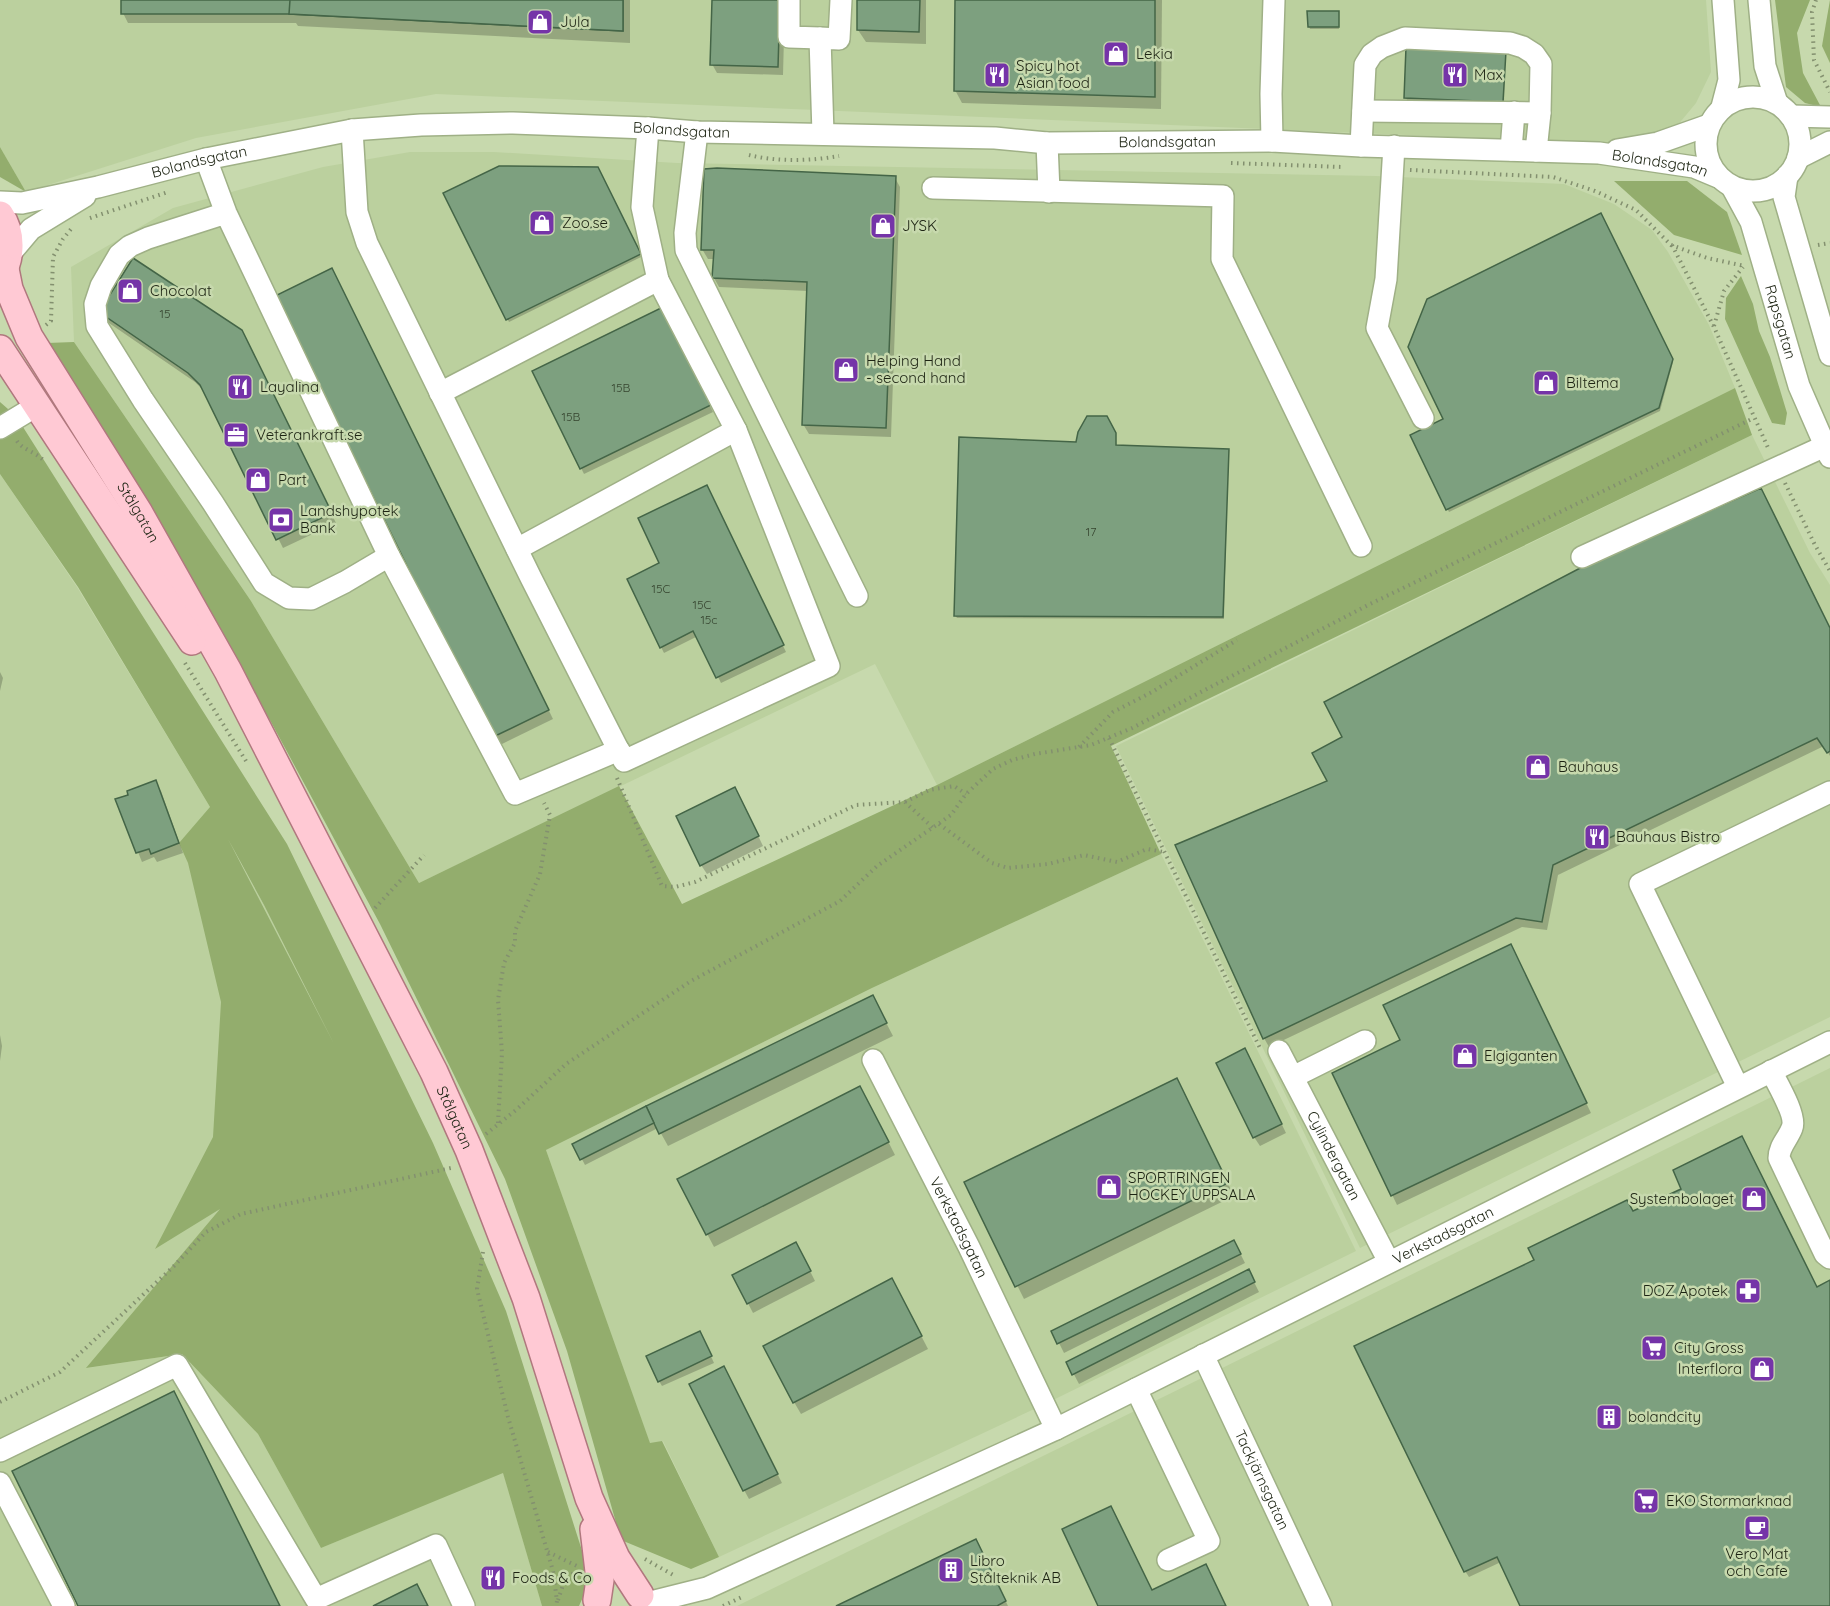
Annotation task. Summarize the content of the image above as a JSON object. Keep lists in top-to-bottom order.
{
  "streets": {
    "main road": ["Stålgatan"],
    "street": [
      "Bolandsgatan",
      "Rapsgatan",
      "Cylindergatan",
      "Verkstadsgatan",
      "Tackjärnsgatan"
    ]
  },
  "crossings": [
    ["Bolandsgatan", "Rapsgatan"],
    ["Bolandsgatan", "Stålgatan"],
    ["Stålgatan", "Verkstadsgatan"],
    ["Cylindergatan", "Verkstadsgatan"],
    ["Verkstadsgatan", "Tackjärnsgatan"]
  ],
  "places": {
    "shop": [
      "Jula",
      "Lekia",
      "Zoo.se",
      "JYSK",
      "Chocolat",
      "Helping Hand - second hand",
      "Biltema",
      "Part",
      "Bauhaus",
      "Elgiganten",
      "SPORTRINGEN HOCKEY UPPSALA",
      "Systembolaget",
      "Interflora"
    ],
    "restaurant": [
      "Spicy hot Asian food",
      "Max",
      "Layalina",
      "Bauhaus Bistro",
      "Foods & Co"
    ],
    "office": ["Veterankraft.se"],
    "bank": ["Landshypotek Bank"],
    "pharmacy": ["DOZ Apotek"],
    "supermarket": ["City Gross", "EKO Stormarknad"],
    "building": ["bolandcity", "Libro Stålteknik AB"],
    "cafe": ["Vero Mat och Cafe"]
  },
  "house_numbers": [
    "15",
    "15B",
    "15B",
    "17",
    "15C",
    "15C",
    "15c"
  ]
}
